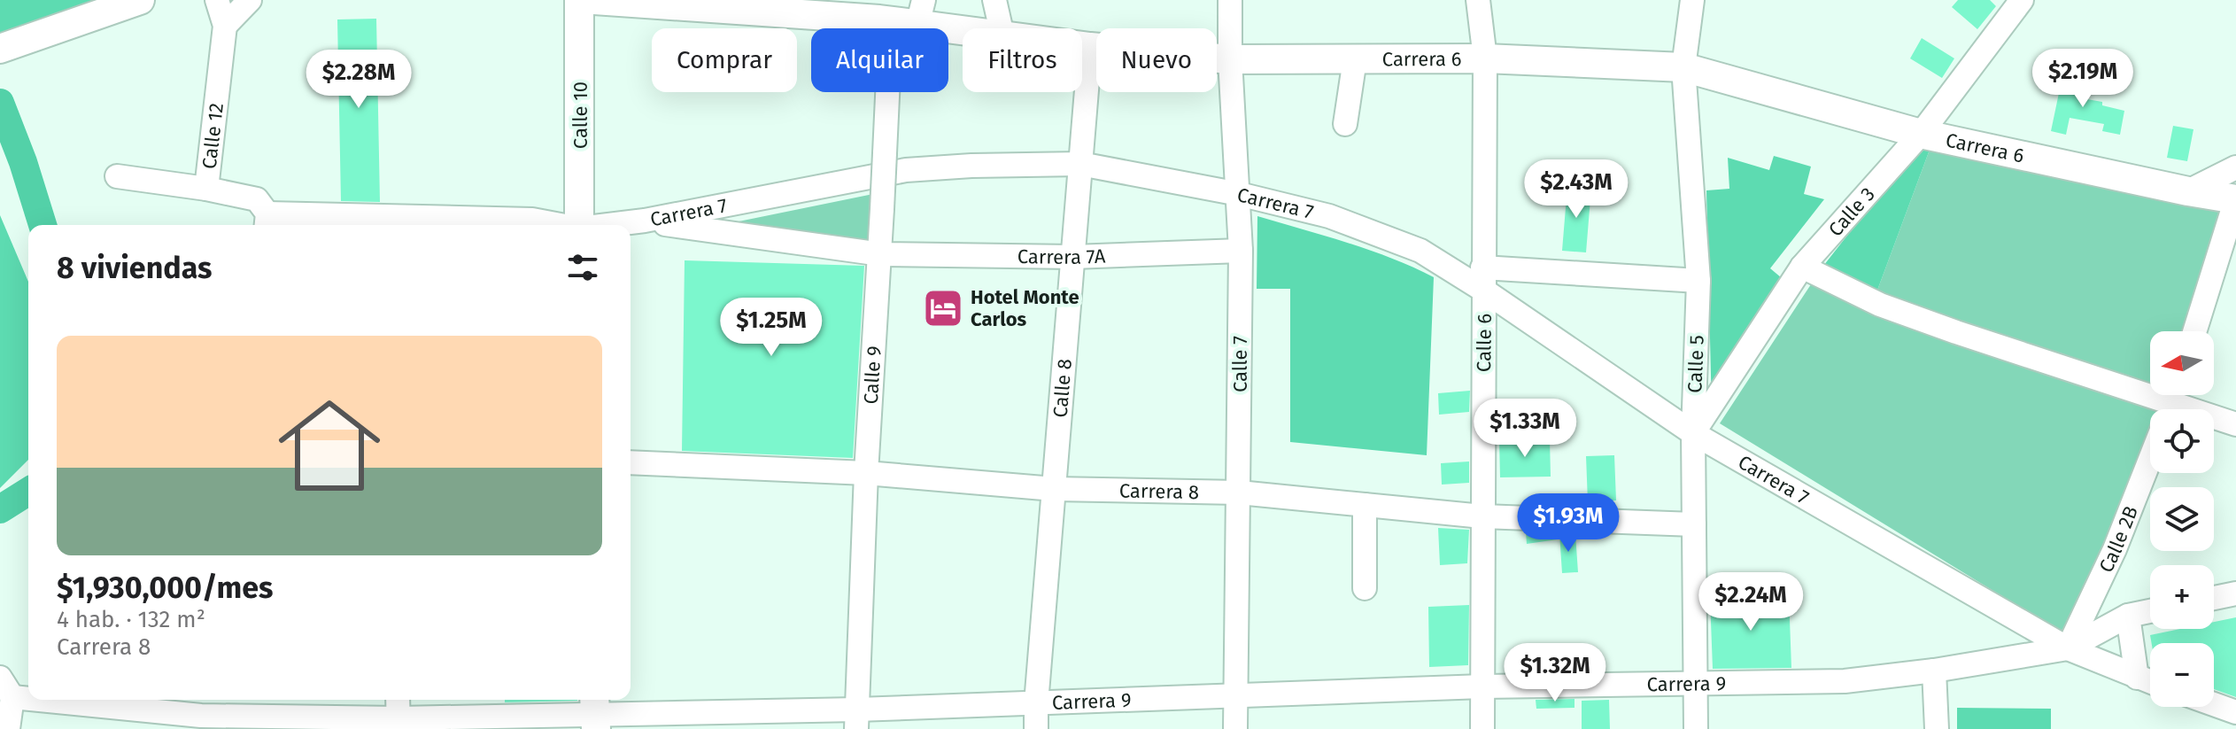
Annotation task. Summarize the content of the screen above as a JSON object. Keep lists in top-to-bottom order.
{
  "streets": {
    "main road": ["Carrera 6", "Calle 10"],
    "street": [
      "Calle 12",
      "Carrera 7",
      "Calle 3",
      "Carrera 7A",
      "Calle 6",
      "Calle 7",
      "Calle 5",
      "Calle 9",
      "Calle 8",
      "Carrera 8",
      "Calle 2B",
      "Carrera 9"
    ]
  },
  "crossings": [
    ["Carrera 6", "Calle 3"],
    ["Carrera 6", "Calle 6"],
    ["Carrera 6", "Calle 7"],
    ["Carrera 6", "Calle 5"],
    ["Carrera 6", "Calle 9"],
    ["Carrera 6", "Calle 8"],
    ["Calle 12", "Carrera 7"],
    ["Carrera 7", "Calle 3"],
    ["Carrera 7", "Carrera 7A"],
    ["Carrera 7", "Calle 6"],
    ["Carrera 7", "Calle 7"],
    ["Carrera 7", "Calle 5"],
    ["Carrera 7", "Calle 8"],
    ["Carrera 7", "Calle 2B"],
    ["Carrera 7", "Carrera 9"],
    ["Calle 3", "Calle 5"],
    ["Carrera 7A", "Calle 7"],
    ["Carrera 7A", "Calle 9"],
    ["Carrera 7A", "Calle 8"],
    ["Calle 6", "Carrera 8"],
    ["Calle 6", "Carrera 9"],
    ["Calle 7", "Carrera 8"],
    ["Calle 7", "Carrera 9"],
    ["Calle 5", "Carrera 8"],
    ["Calle 5", "Carrera 9"],
    ["Calle 9", "Carrera 8"],
    ["Calle 9", "Carrera 9"],
    ["Calle 8", "Carrera 8"],
    ["Calle 8", "Carrera 9"],
    ["Calle 2B", "Carrera 9"]
  ],
  "places": {
    "hotel": ["Hotel Monte Carlos"]
  },
  "north": "left",
  "page": {
    "chip": [
      "Comprar",
      "Alquilar",
      "Filtros",
      "Nuevo"
    ],
    "price": [
      "$2.19M",
      "$2.28M",
      "$2.43M",
      "$1.25M",
      "$1.33M",
      "$1.93M",
      "$2.24M",
      "$1.32M"
    ],
    "heading": "8 viviendas",
    "list": [
      {
        "name": "$1,930,000/mes",
        "note": "4 hab. · 132 m² · Carrera 8"
      }
    ],
    "map_buttons": ["+", "−"]
  }
}
